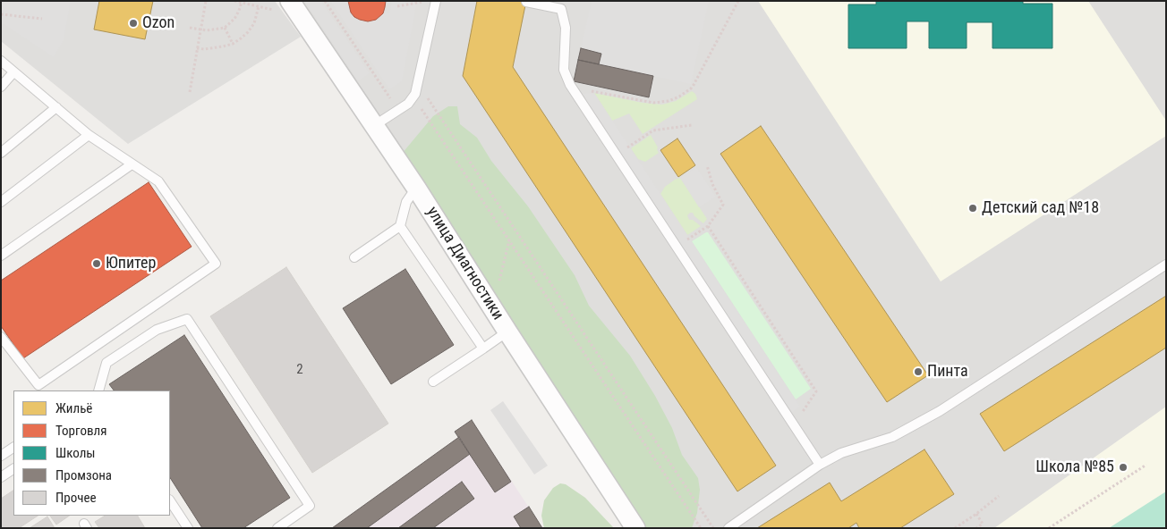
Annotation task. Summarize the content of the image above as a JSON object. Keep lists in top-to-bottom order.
{
  "streets": {
    "street": ["улица Диагностики"]
  },
  "places": [
    "Ozon",
    "Детский сад №18",
    "Юпитер",
    "Пинта",
    "Школа №85"
  ],
  "house_numbers": ["2"],
  "legend": [
    "Жильё",
    "Торговля",
    "Школы",
    "Промзона",
    "Прочее"
  ]
}
